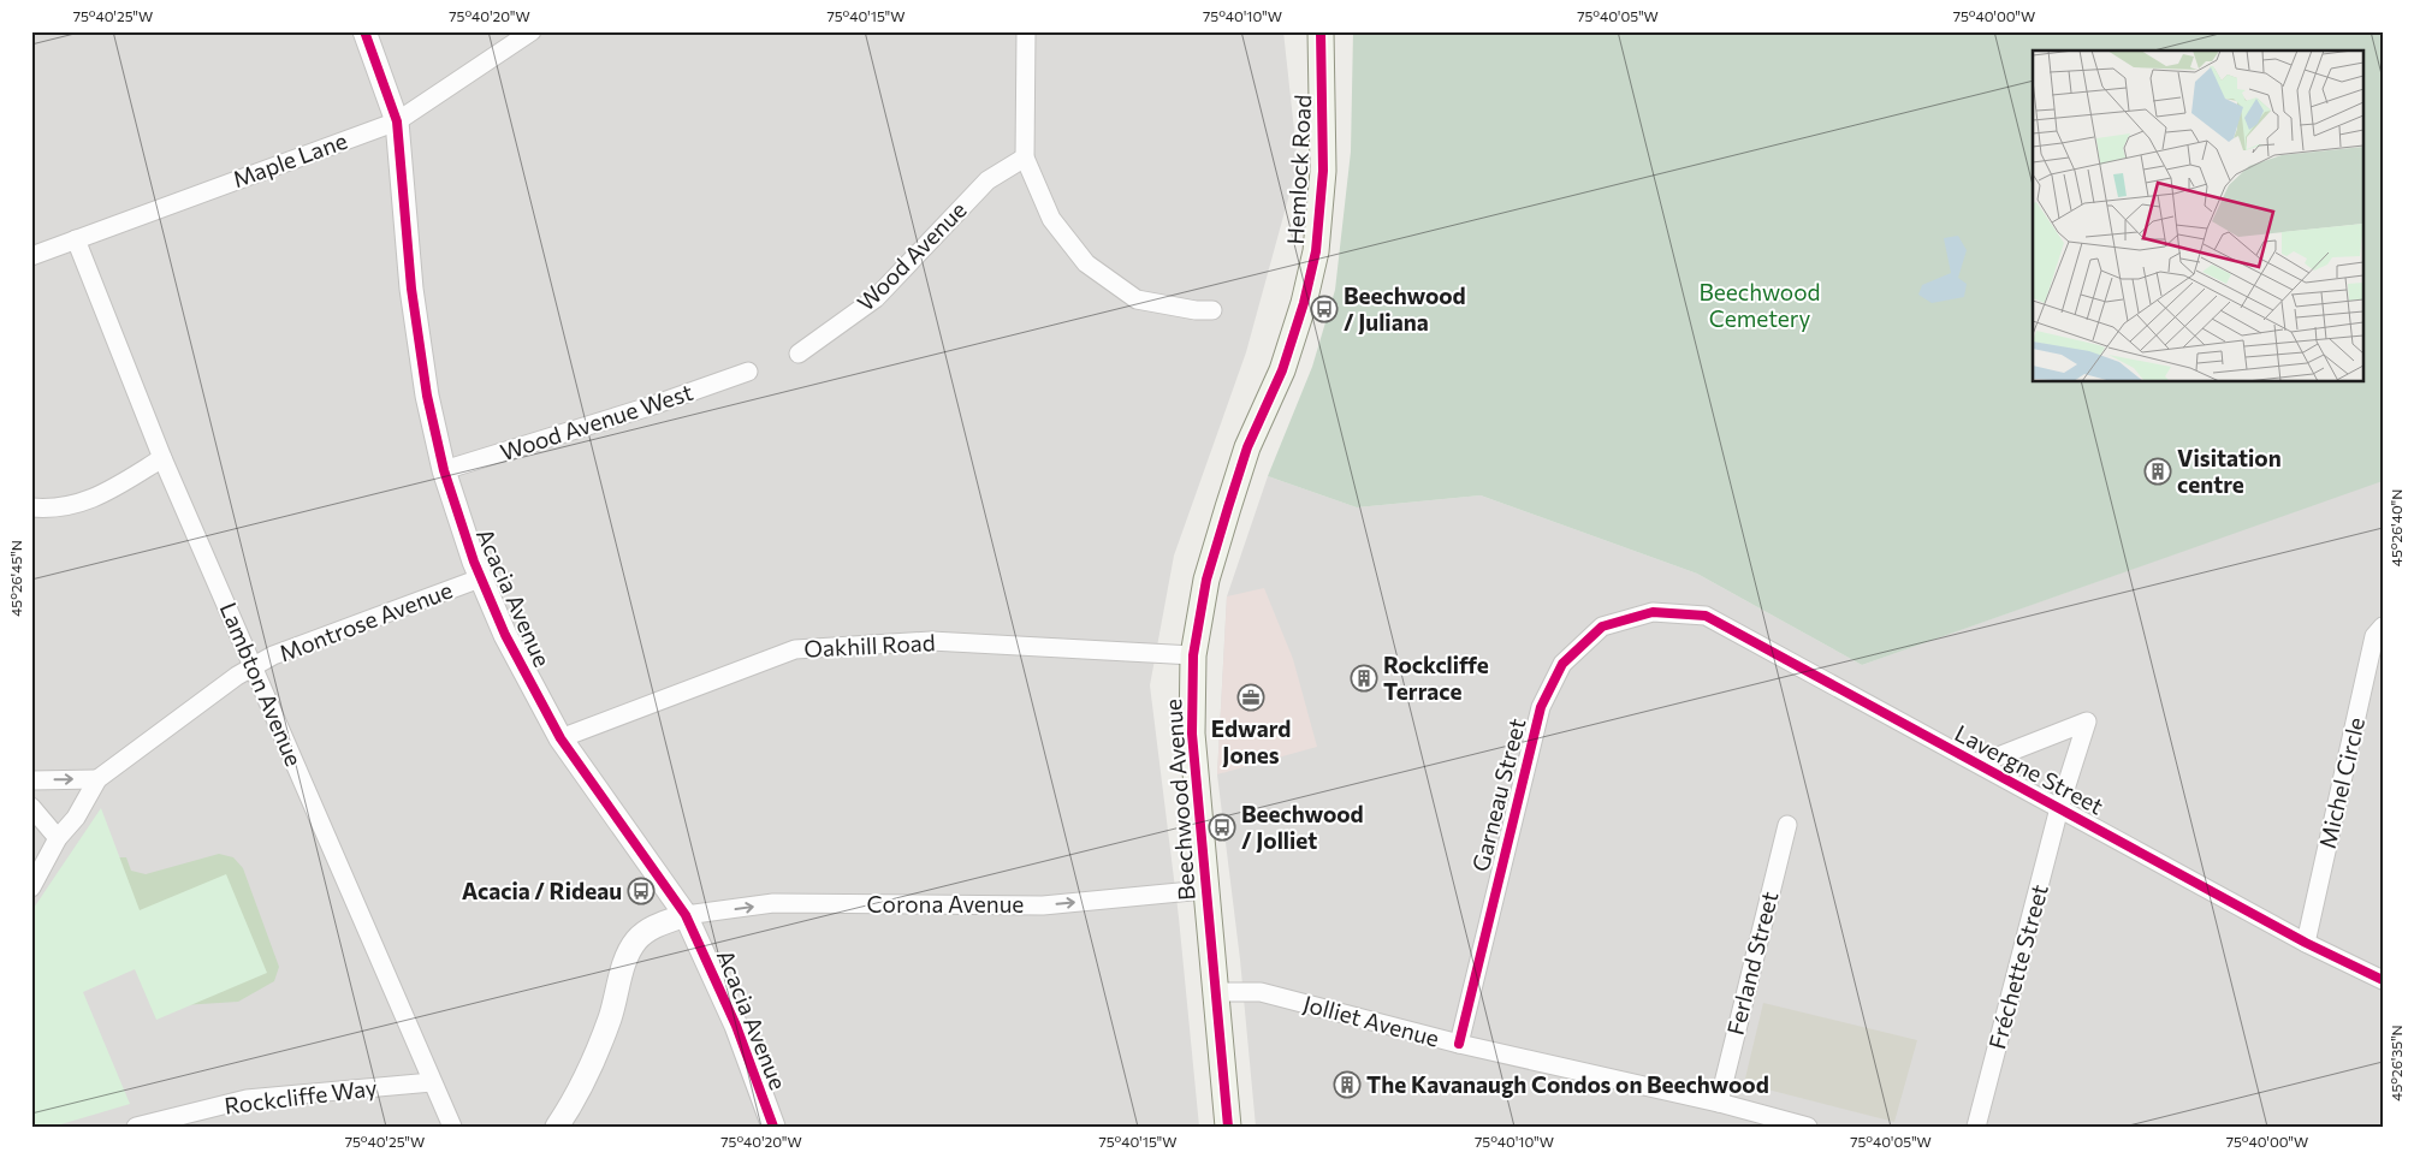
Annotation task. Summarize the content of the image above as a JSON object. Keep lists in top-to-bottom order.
{
  "streets": {
    "main road": ["Hemlock Road", "Beechwood Avenue"],
    "street": [
      "Maple Lane",
      "Wood Avenue",
      "Wood Avenue West",
      "Acacia Avenue",
      "Montrose Avenue",
      "Oakhill Road",
      "Lambton Avenue",
      "Lavergne Street",
      "Michel Circle",
      "Garneau Street",
      "Corona Avenue",
      "Ferland Street",
      "Fréchette Street",
      "Jolliet Avenue",
      "Rockcliffe Way"
    ]
  },
  "crossings": [
    ["Maple Lane", "Acacia Avenue"],
    ["Maple Lane", "Lambton Avenue"],
    ["Hemlock Road", "Beechwood Avenue"],
    ["Wood Avenue West", "Acacia Avenue"],
    ["Acacia Avenue", "Montrose Avenue"],
    ["Acacia Avenue", "Oakhill Road"],
    ["Acacia Avenue", "Corona Avenue"],
    ["Montrose Avenue", "Lambton Avenue"],
    ["Oakhill Road", "Beechwood Avenue"],
    ["Lambton Avenue", "Rockcliffe Way"],
    ["Lavergne Street", "Michel Circle"],
    ["Lavergne Street", "Garneau Street"],
    ["Lavergne Street", "Fréchette Street"],
    ["Garneau Street", "Jolliet Avenue"],
    ["Beechwood Avenue", "Corona Avenue"],
    ["Beechwood Avenue", "Jolliet Avenue"],
    ["Ferland Street", "Jolliet Avenue"]
  ],
  "one_way": ["Corona Avenue"],
  "parks": ["Beechwood Cemetery"],
  "places": {
    "bus stop": ["Beechwood / Juliana", "Beechwood / Jolliet", "Acacia / Rideau"],
    "building": ["Visitation centre", "Rockcliffe Terrace", "The Kavanaugh Condos on Beechwood"],
    "office": ["Edward Jones"]
  },
  "coordinates": [
    "75°40'25\"W",
    "75°40'20\"W",
    "75°40'15\"W",
    "75°40'10\"W",
    "75°40'05\"W",
    "75°40'00\"W",
    "45°26'40\"N",
    "45°26'45\"N",
    "45°26'35\"N"
  ]
}
